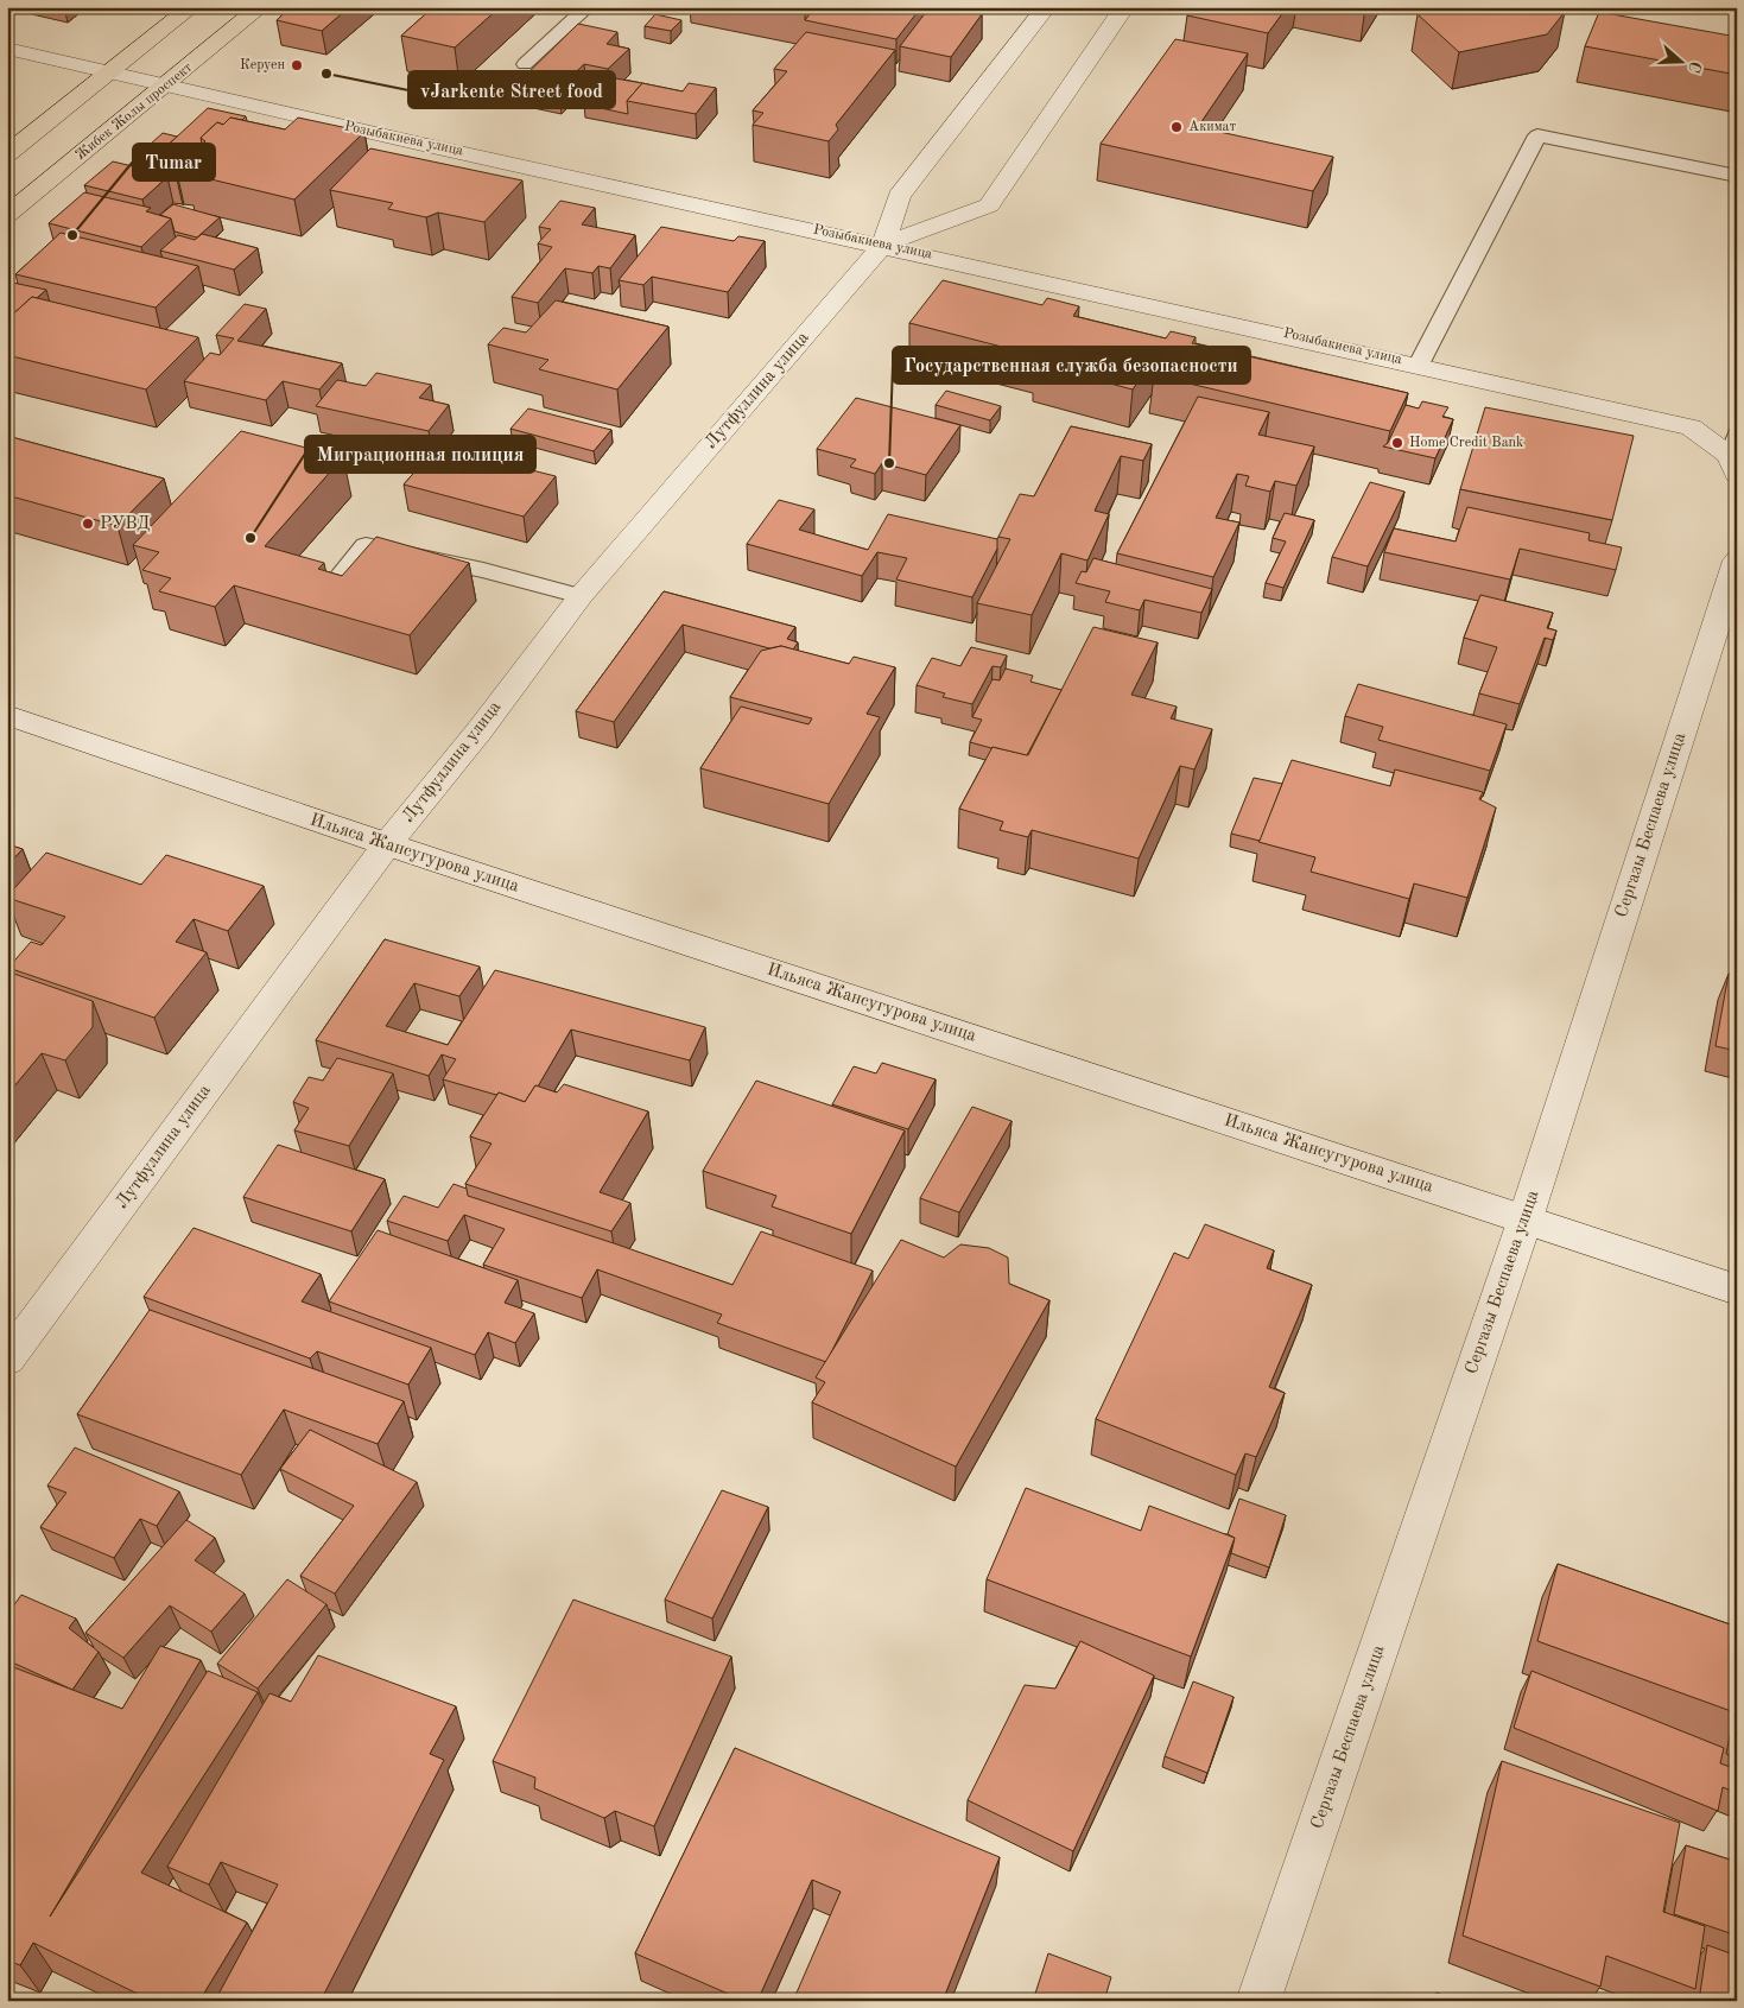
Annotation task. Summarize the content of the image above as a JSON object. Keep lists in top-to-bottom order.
{
  "streets": {
    "highway": ["Жибек Жолы проспект"],
    "street": [
      "Розыбакиева улица",
      "Лутфуллина улица",
      "Сергазы Беспаева улица",
      "Ильяса Жансугурова улица"
    ]
  },
  "crossings": [
    ["Жибек Жолы проспект", "Розыбакиева улица"],
    ["Розыбакиева улица", "Лутфуллина улица"],
    ["Лутфуллина улица", "Ильяса Жансугурова улица"],
    ["Сергазы Беспаева улица", "Ильяса Жансугурова улица"]
  ],
  "places": [
    "Керуен",
    "vJarkente Street food",
    "Акимат",
    "Tumar",
    "Home Credit Bank",
    "Государственная служба безопасности",
    "РУВД",
    "Миграционная полиция"
  ],
  "north": "right"
}
